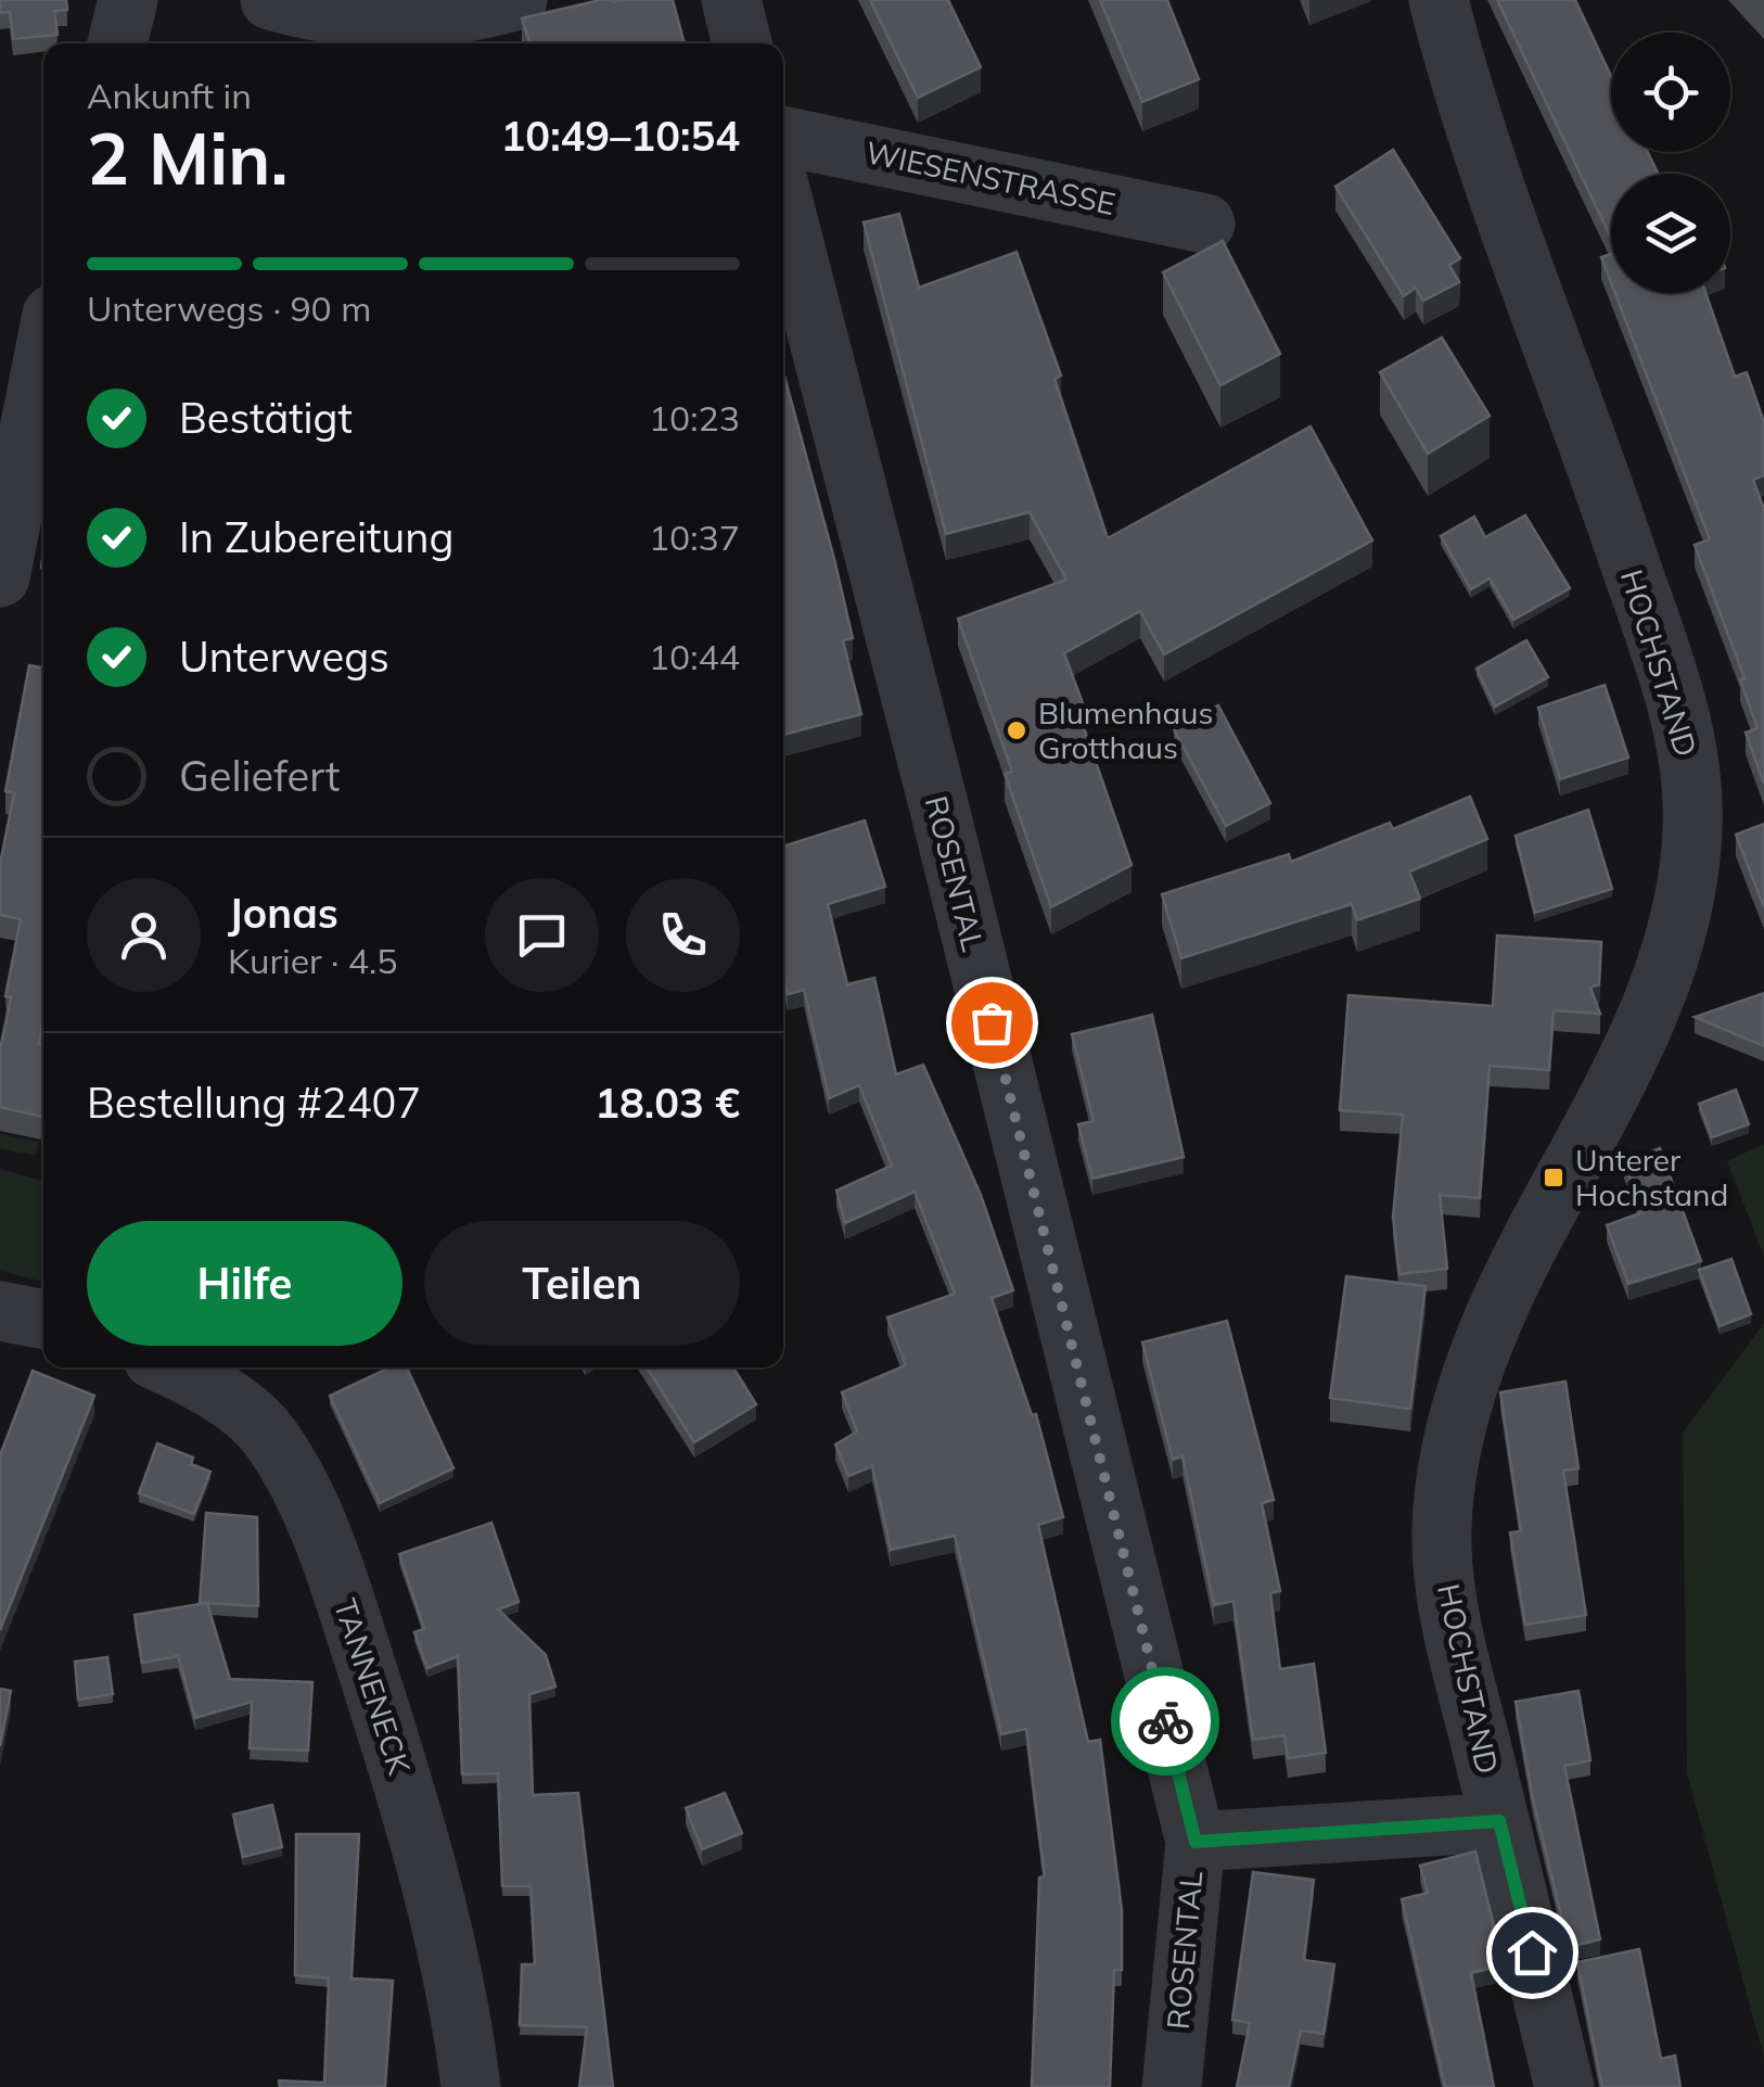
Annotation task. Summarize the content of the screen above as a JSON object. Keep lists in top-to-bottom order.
{
  "streets": {
    "street": [
      "WIESENSTRASSE",
      "HOCHSTAND",
      "ROSENTAL",
      "TANNENECK"
    ]
  },
  "places": {
    "other": ["Blumenhaus Grotthaus"],
    "transit": ["Unterer Hochstand"]
  },
  "page": {
    "heading": ["2 Min.", "Ankunft in", "10:49–10:54"],
    "panel": [
      "Jonas",
      "Kurier · 4.5",
      "Bestellung #2407",
      "18.03 €"
    ],
    "bar": "Unterwegs · 90 m",
    "list": [
      ["Bestätigt", "10:23"],
      ["In Zubereitung", "10:37"],
      ["Unterwegs", "10:44"],
      "Geliefert"
    ],
    "buttons": ["Hilfe", "Teilen"]
  }
}
